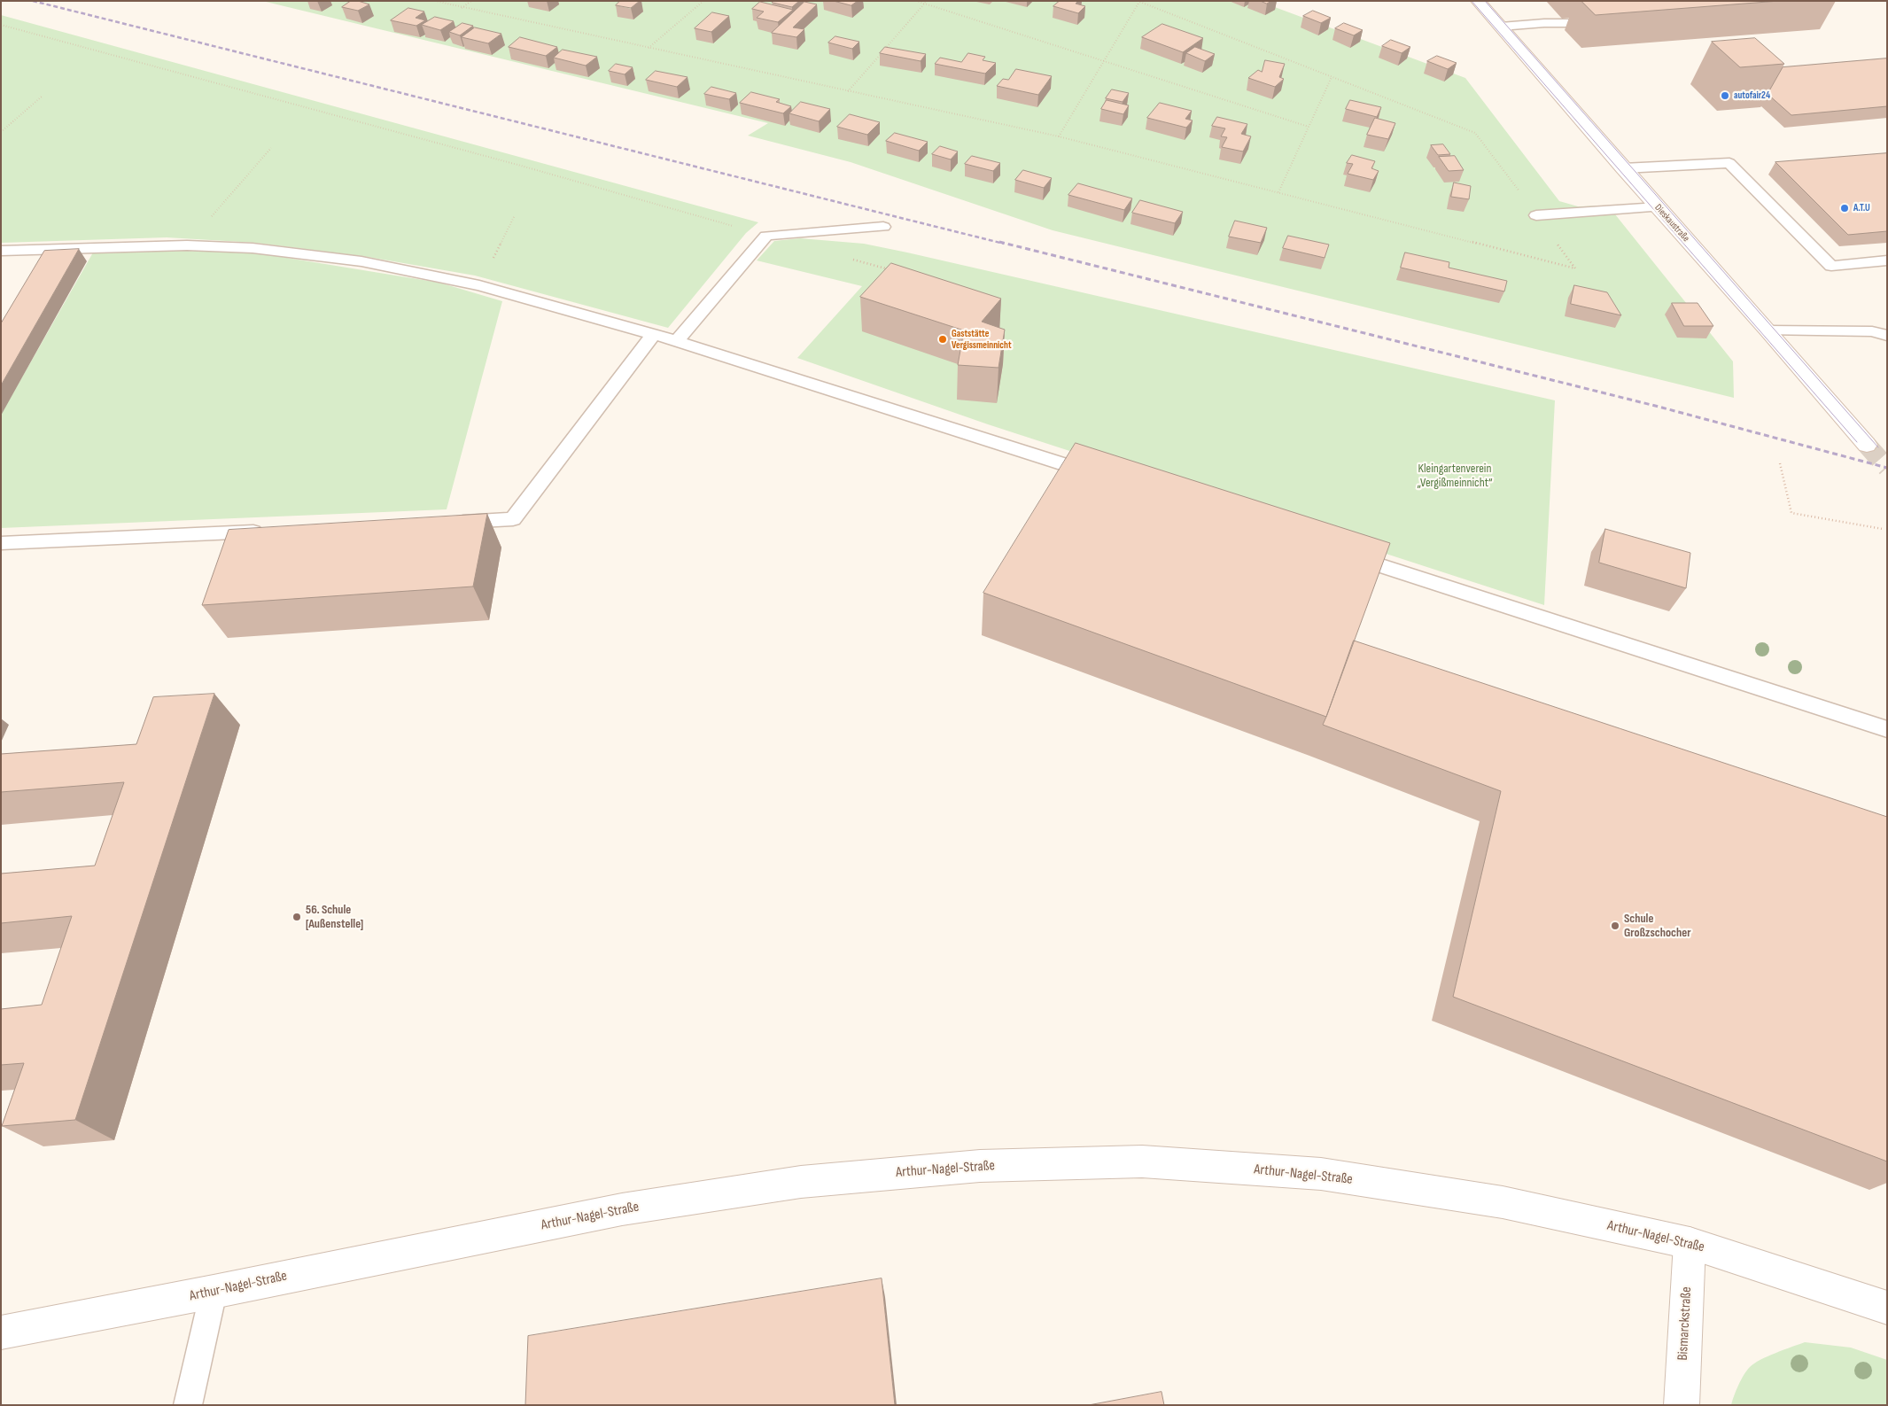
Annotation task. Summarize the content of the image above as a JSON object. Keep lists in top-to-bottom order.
{
  "streets": {
    "street": ["Dieskaustraße", "Arthur-Nagel-Straße", "Bismarckstraße"]
  },
  "crossings": [
    ["Arthur-Nagel-Straße", "Bismarckstraße"]
  ],
  "parks": ["Kleingartenverein „Vergißmeinnicht“"],
  "places": [
    "autofair24",
    "A.T.U",
    "Gaststätte Vergissmeinnicht",
    "56. Schule [Außenstelle]",
    "Schule Großzschocher"
  ]
}
